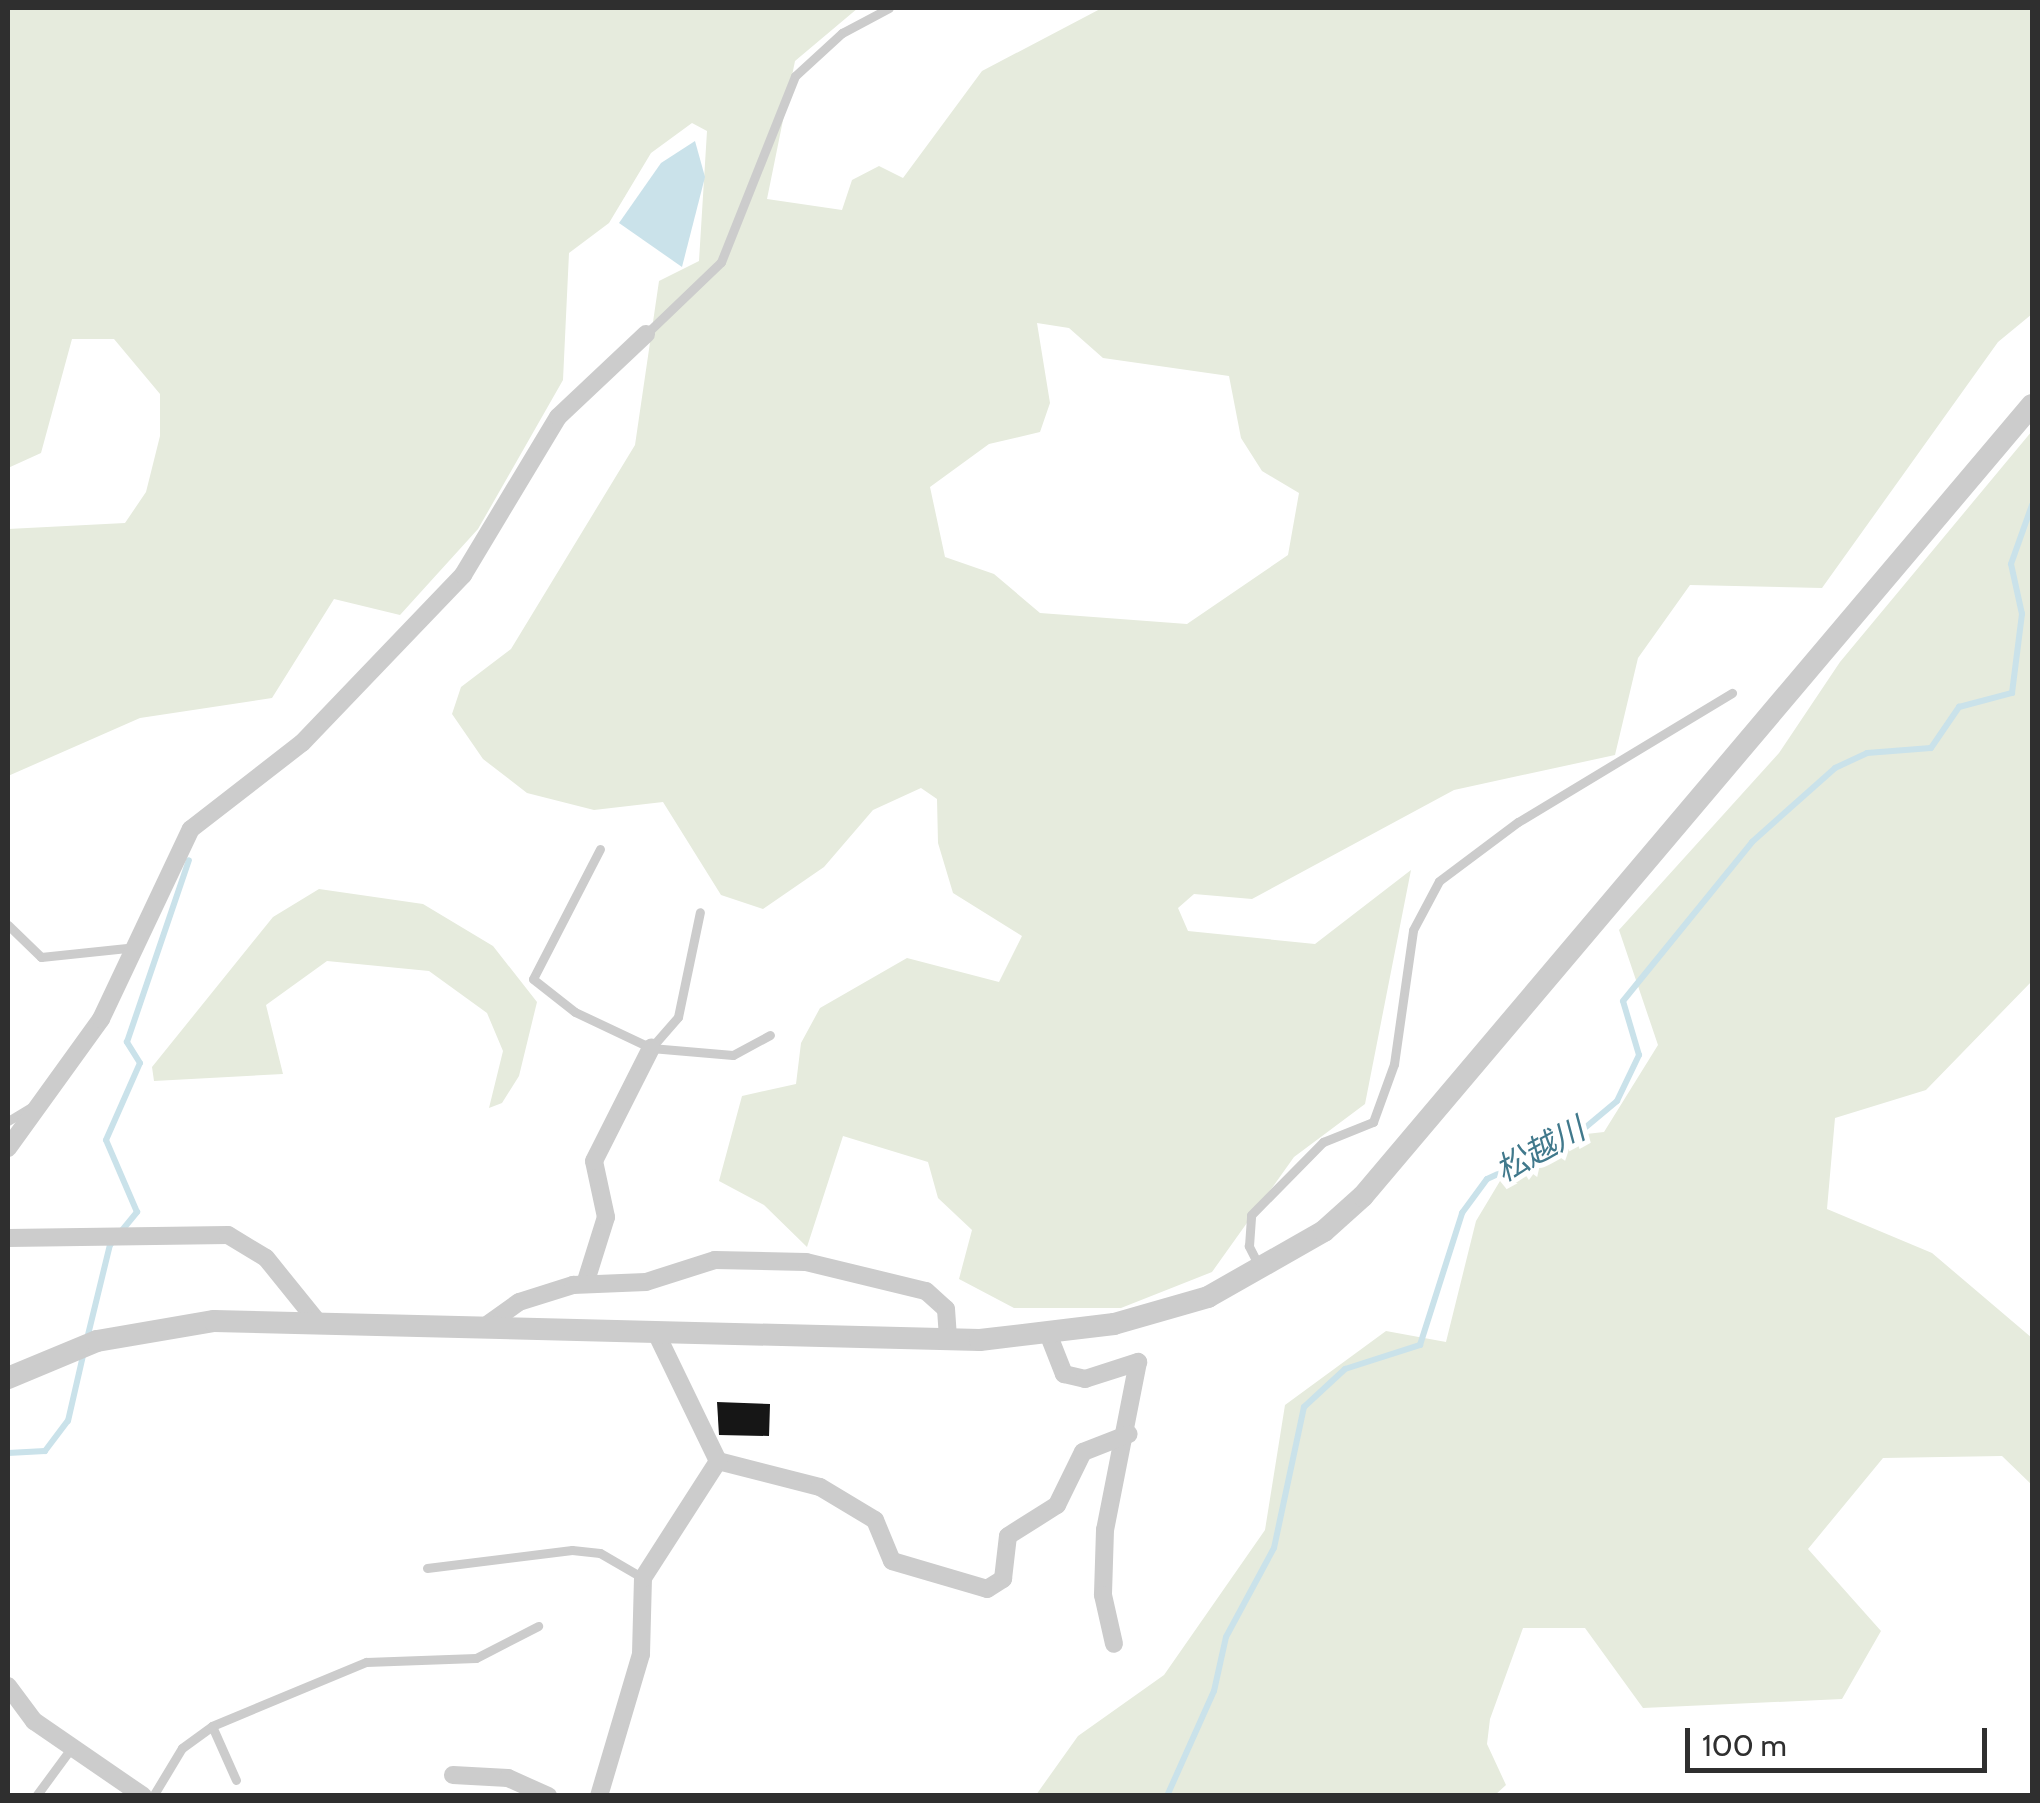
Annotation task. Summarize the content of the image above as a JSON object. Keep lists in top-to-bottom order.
{
  "water": ["松越川"],
  "scale_bar": "100 m"
}
